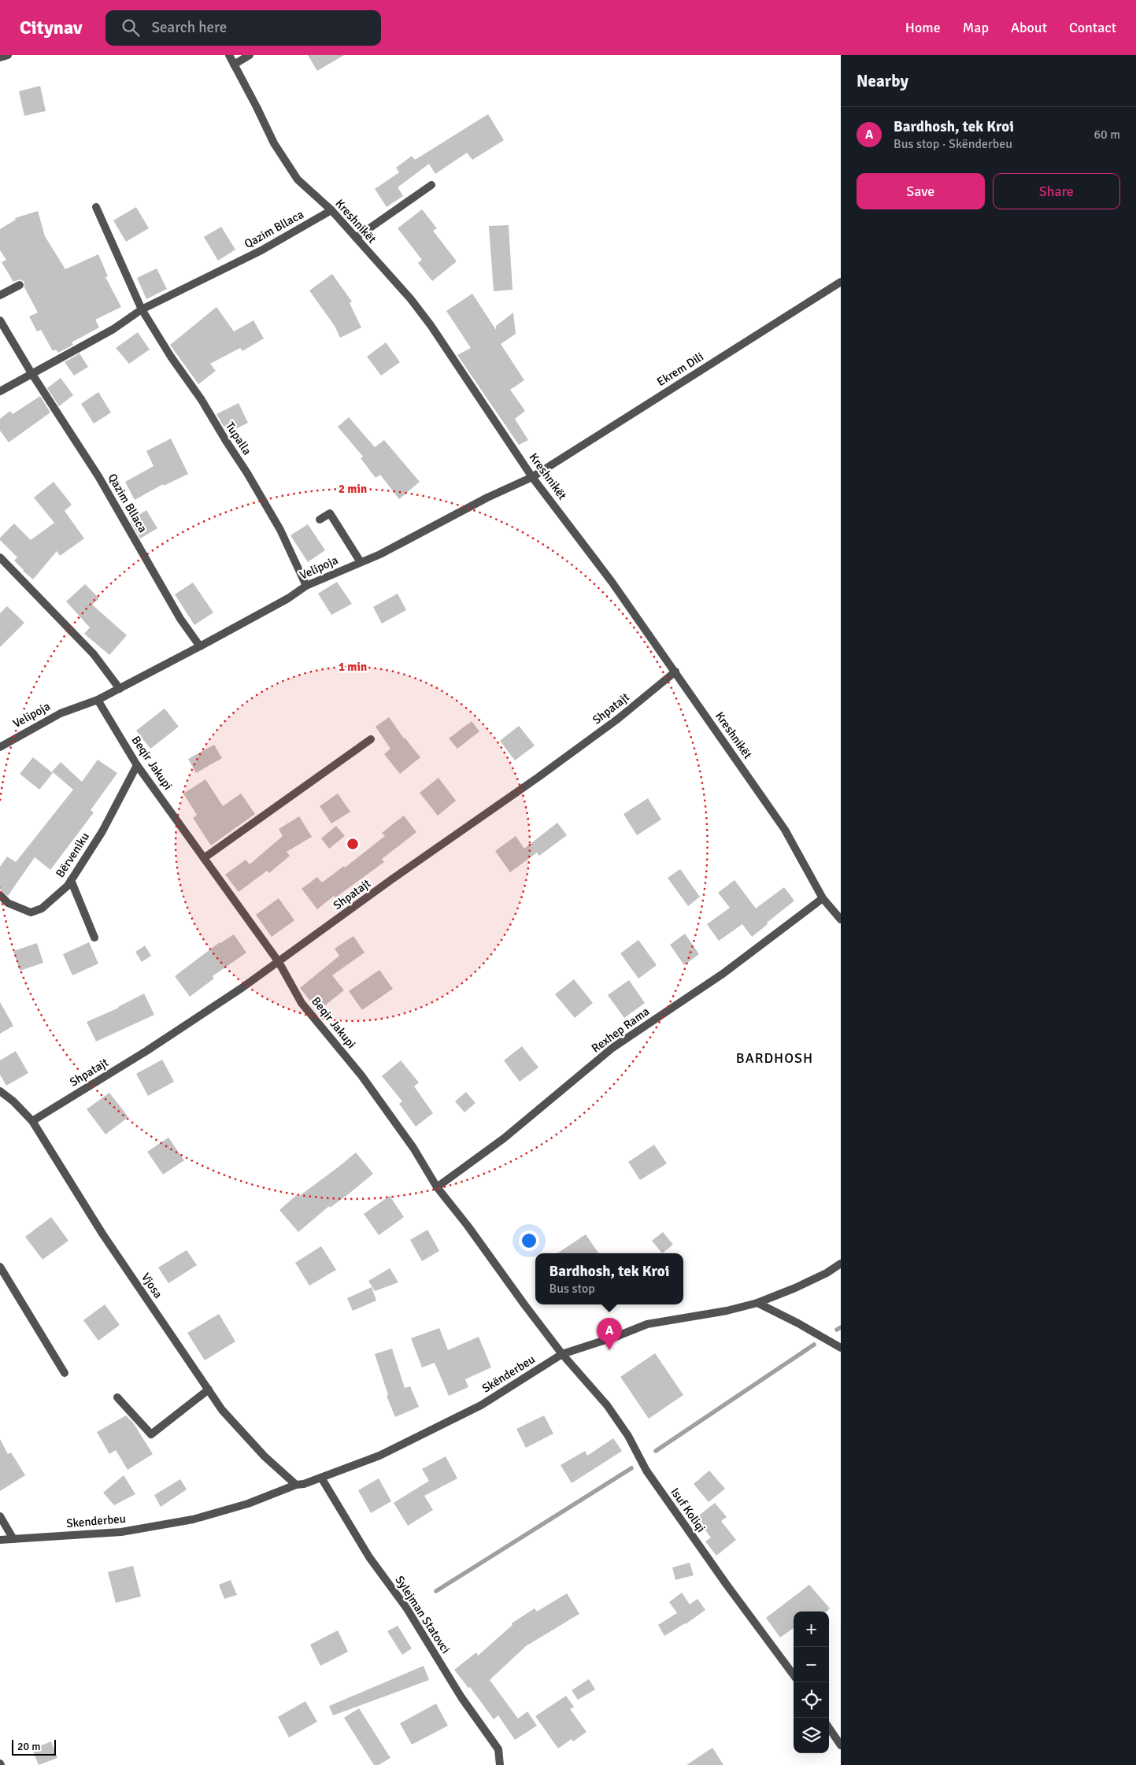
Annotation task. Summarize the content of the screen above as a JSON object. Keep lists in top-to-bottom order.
{
  "streets": {
    "street": [
      "Kreshnikët",
      "Qazim Bllaca",
      "Ekrem Dili",
      "Tupalla",
      "Velipoja",
      "Shpatajt",
      "Beqir Jakupi",
      "Bërveniku",
      "Rexhep Rama",
      "Vjosa",
      "Skënderbeu",
      "Isuf Koliqi",
      "Skenderbeu",
      "Sylejman Statovci"
    ]
  },
  "crossings": [
    ["Kreshnikët", "Qazim Bllaca"],
    ["Kreshnikët", "Ekrem Dili"],
    ["Kreshnikët", "Velipoja"],
    ["Kreshnikët", "Shpatajt"],
    ["Kreshnikët", "Rexhep Rama"],
    ["Qazim Bllaca", "Tupalla"],
    ["Qazim Bllaca", "Velipoja"],
    ["Ekrem Dili", "Velipoja"],
    ["Tupalla", "Velipoja"],
    ["Velipoja", "Beqir Jakupi"],
    ["Shpatajt", "Beqir Jakupi"],
    ["Shpatajt", "Vjosa"],
    ["Beqir Jakupi", "Bërveniku"],
    ["Beqir Jakupi", "Rexhep Rama"],
    ["Beqir Jakupi", "Skënderbeu"],
    ["Beqir Jakupi", "Isuf Koliqi"],
    ["Vjosa", "Skënderbeu"],
    ["Skënderbeu", "Isuf Koliqi"],
    ["Skënderbeu", "Skenderbeu"],
    ["Skënderbeu", "Sylejman Statovci"]
  ],
  "districts": ["BARDHOSH"],
  "scale_bar": "20 m",
  "page": {
    "header": "Citynav",
    "search": "Search here",
    "nav": [
      "Home",
      "Map",
      "About",
      "Contact"
    ],
    "heading": "Nearby",
    "list": [
      {
        "mark": "A",
        "name": "Bardhosh, tek Kroi",
        "note": "Bus stop · Skënderbeu",
        "value": "60 m"
      }
    ],
    "buttons": ["Save", "Share"],
    "popup": ["Bardhosh, tek Kroi", "Bus stop"],
    "pins": "A",
    "map_buttons": ["+", "−"],
    "scale": "20 m"
  },
  "rings": ["2 min", "1 min"]
}
